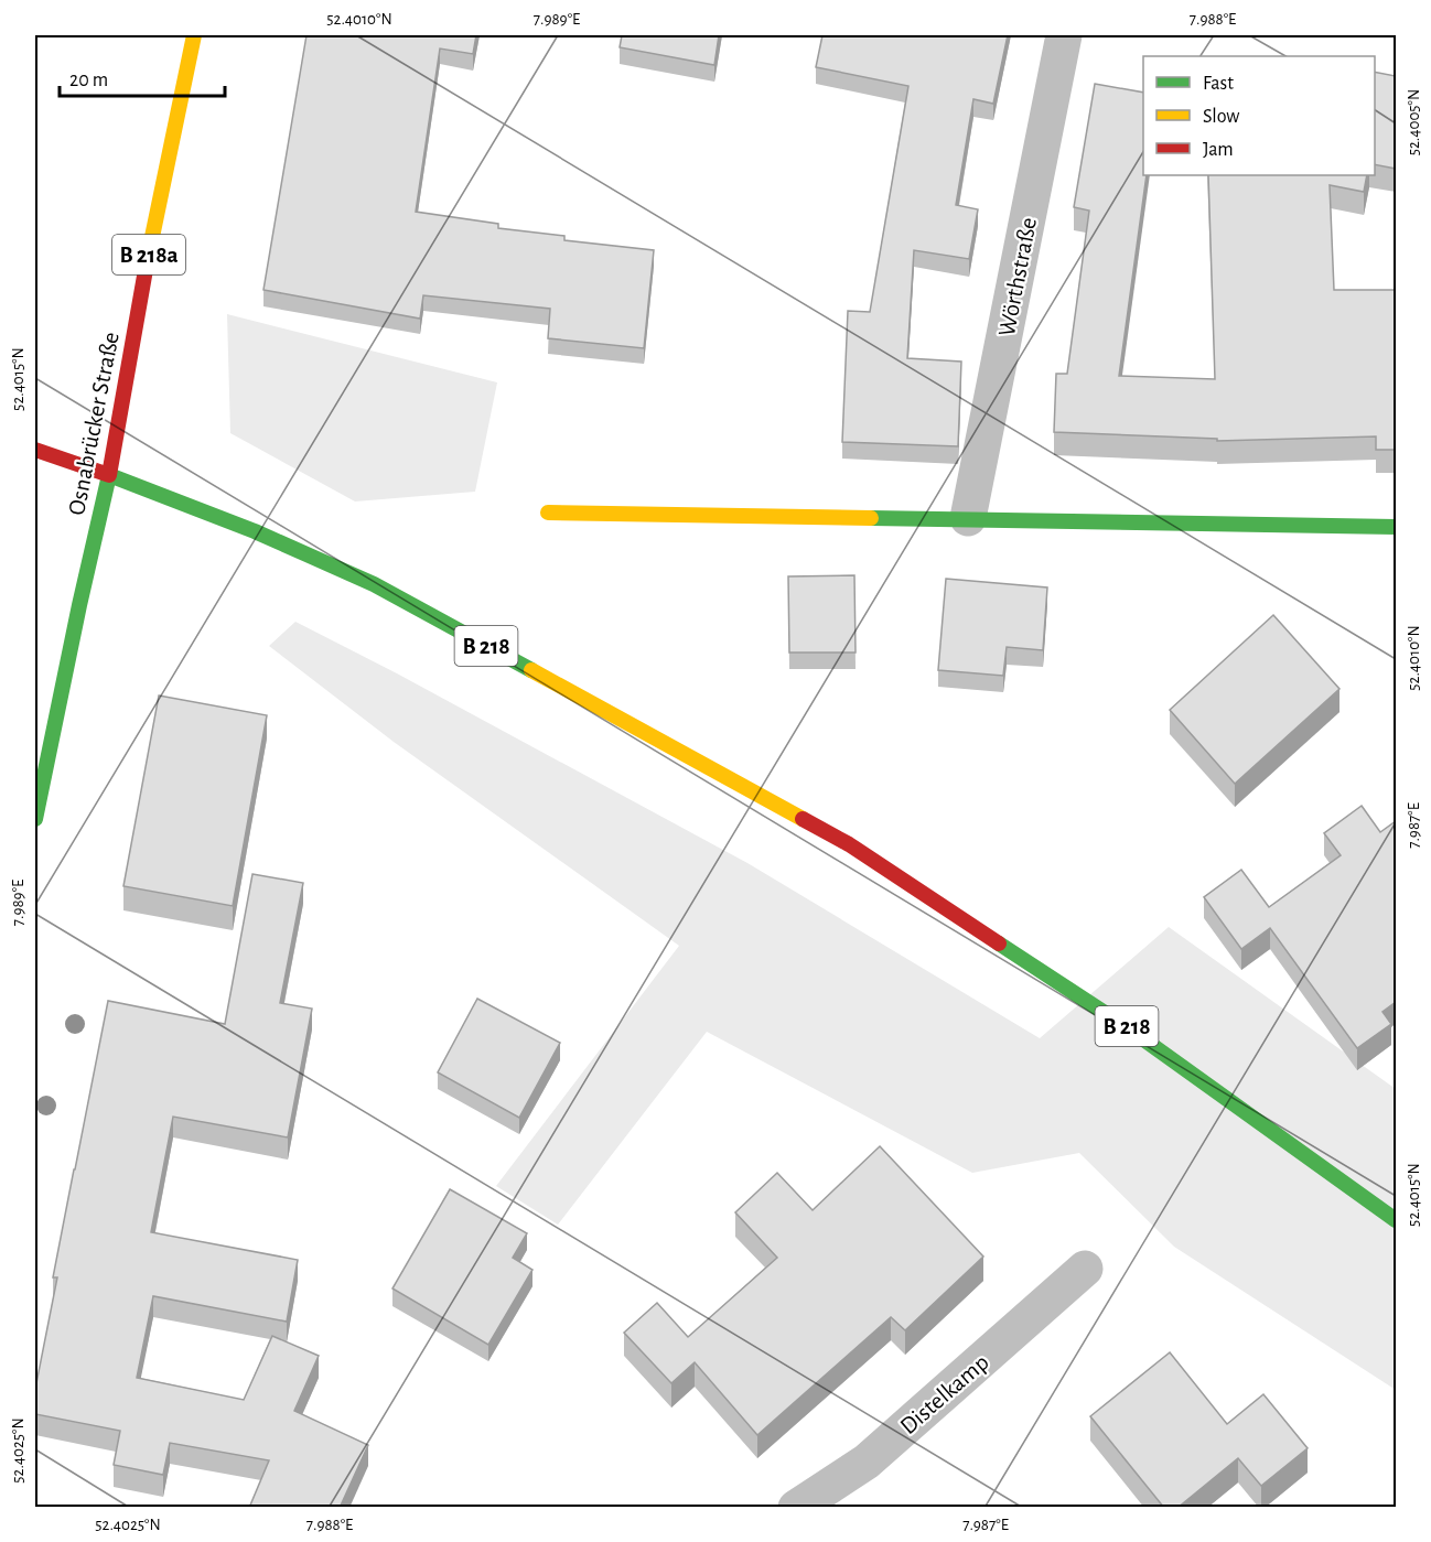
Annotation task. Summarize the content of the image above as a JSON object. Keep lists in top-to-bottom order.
{
  "streets": {
    "main road": ["B 218a", "Osnabrücker Straße", "B 218"],
    "street": ["Wörthstraße", "Distelkamp"]
  },
  "crossings": [
    ["Osnabrücker Straße", "B 218"]
  ],
  "legend": ["Fast", "Slow", "Jam"],
  "scale_bar": "20 m",
  "coordinates": [
    "52.4010°N",
    "7.989°E",
    "7.988°E",
    "52.4005°N",
    "52.4015°N",
    "7.987°E",
    "52.4025°N"
  ]
}
